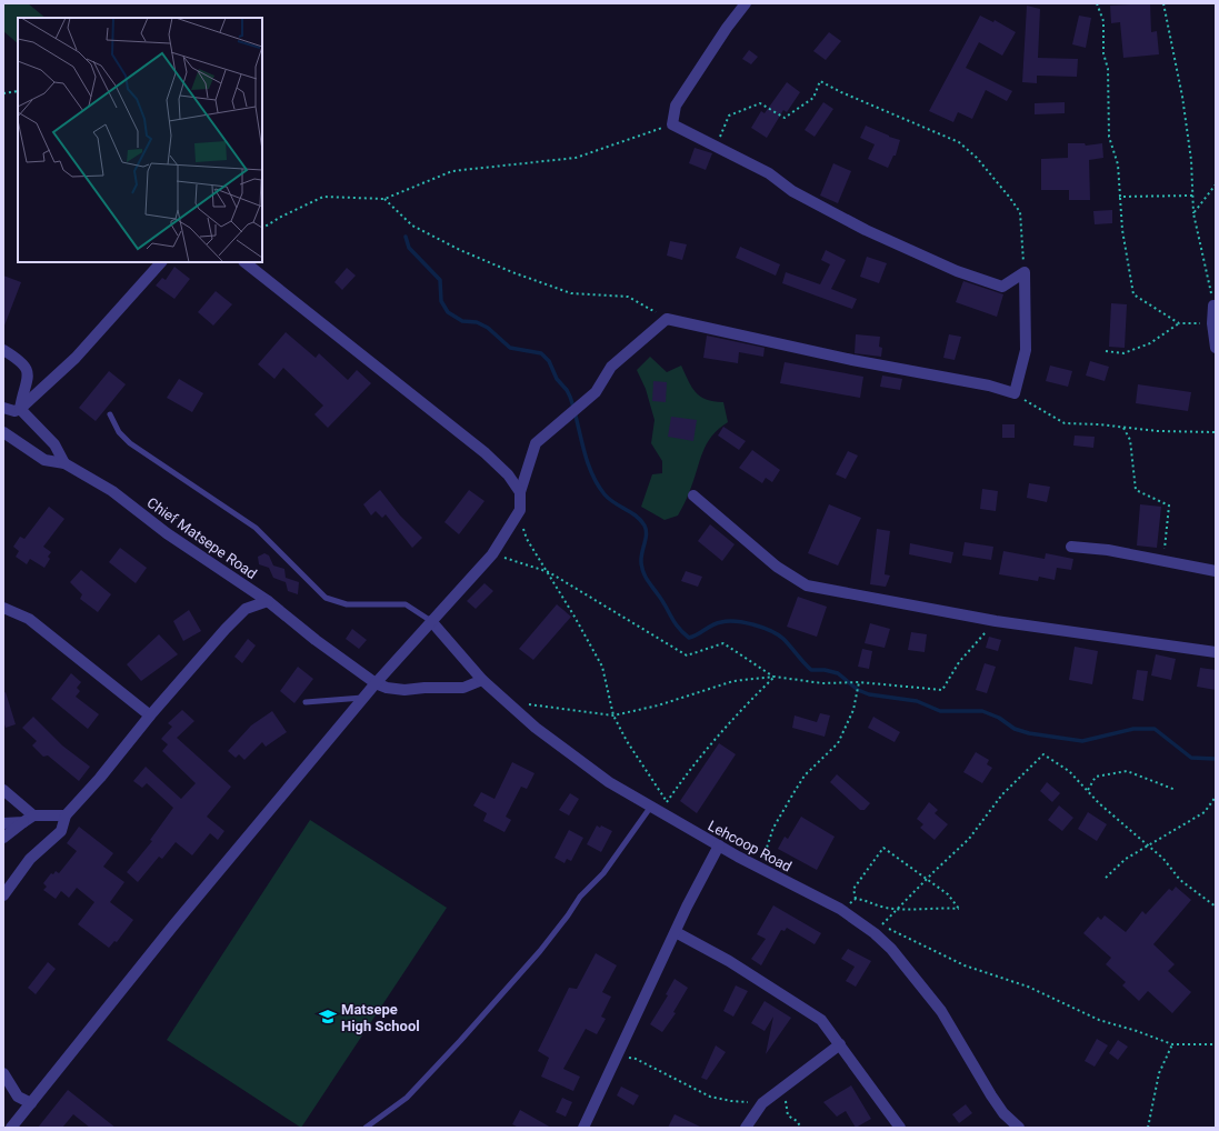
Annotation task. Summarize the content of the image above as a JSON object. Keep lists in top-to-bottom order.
{
  "streets": {
    "street": ["Chief Matsepe Road", "Lehcoop Road"]
  },
  "places": {
    "school or university": ["Matsepe High School"]
  }
}
